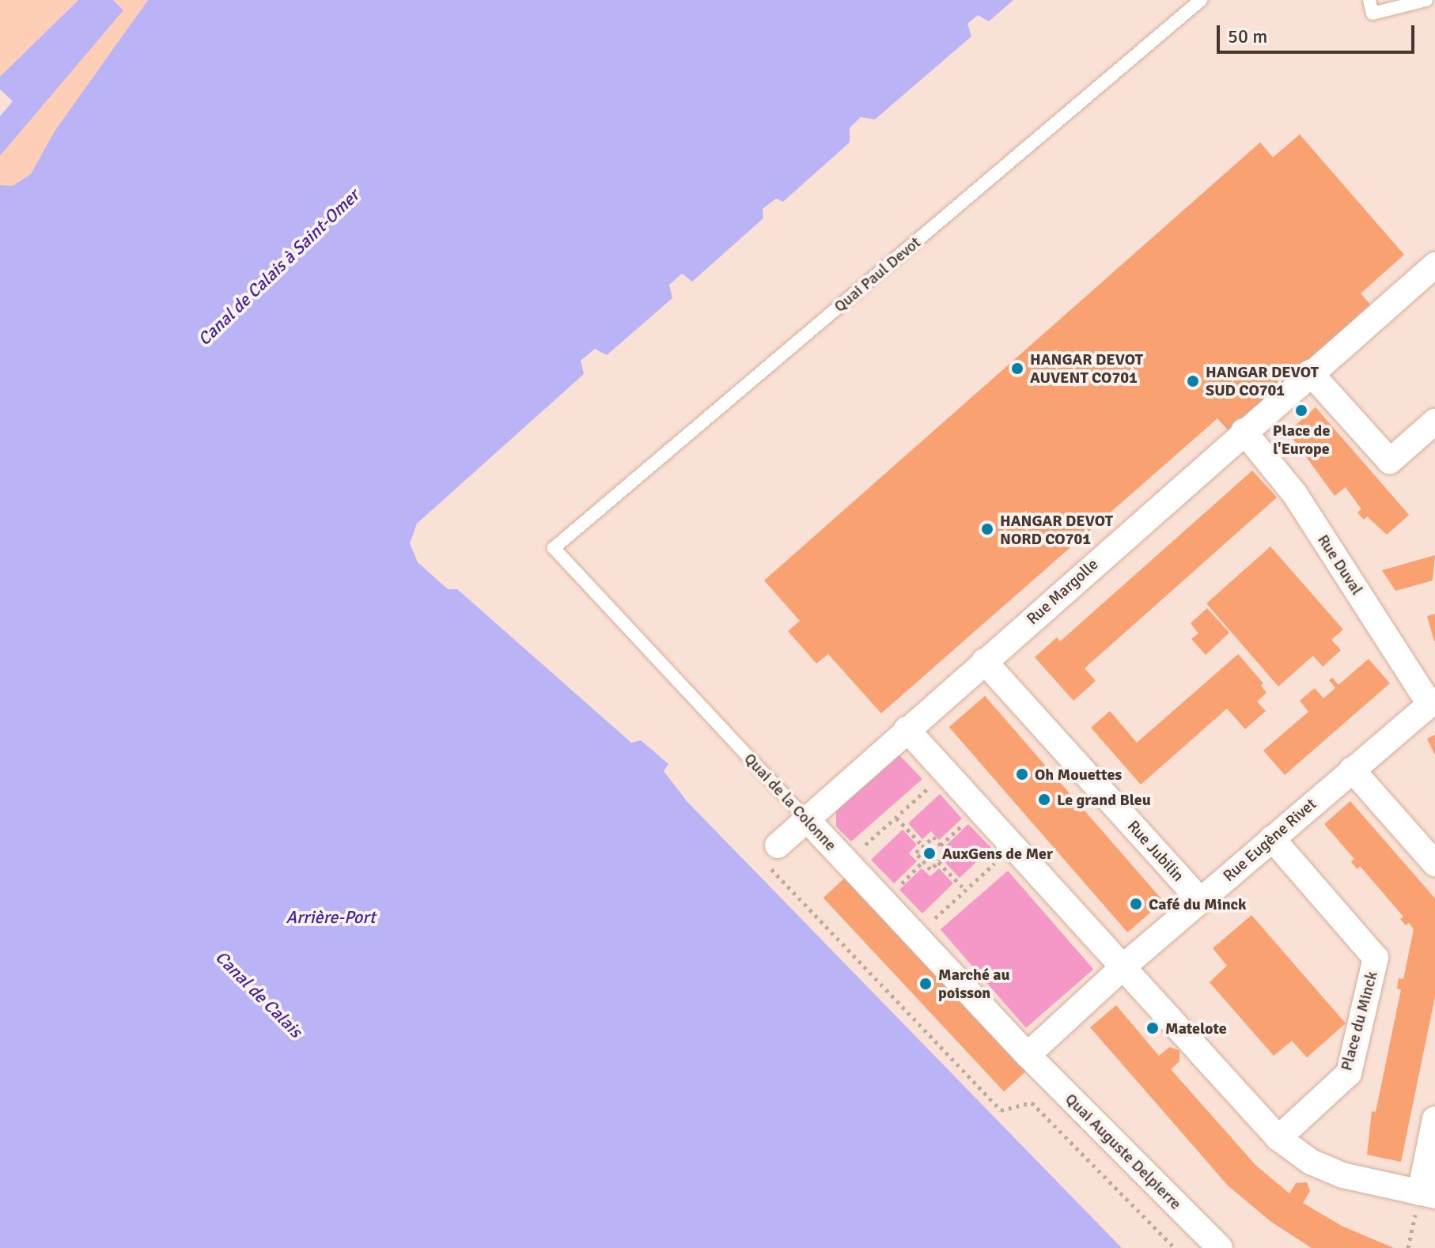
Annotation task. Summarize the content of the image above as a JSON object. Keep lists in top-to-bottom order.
{
  "streets": {
    "street": [
      "Rue Duval",
      "Rue Margolle",
      "Quai de la Colonne",
      "Rue Eugène Rivet",
      "Rue Jubilin",
      "Place du Minck",
      "Quai Auguste Delpierre"
    ],
    "lane": ["Quai Paul Devot"]
  },
  "crossings": [
    ["Quai Paul Devot", "Quai de la Colonne"],
    ["Rue Duval", "Rue Margolle"],
    ["Rue Duval", "Rue Eugène Rivet"],
    ["Rue Margolle", "Quai de la Colonne"],
    ["Rue Margolle", "Rue Jubilin"],
    ["Quai de la Colonne", "Rue Eugène Rivet"],
    ["Quai de la Colonne", "Quai Auguste Delpierre"],
    ["Rue Eugène Rivet", "Rue Jubilin"],
    ["Rue Eugène Rivet", "Place du Minck"],
    ["Rue Eugène Rivet", "Quai Auguste Delpierre"]
  ],
  "water": ["Canal de Calais à Saint-Omer", "Arrière-Port", "Canal de Calais"],
  "places": [
    "HANGAR DEVOT AUVENT CO701",
    "HANGAR DEVOT SUD CO701",
    "Place de l'Europe",
    "HANGAR DEVOT NORD CO701",
    "Oh Mouettes",
    "Le grand Bleu",
    "AuxGens de Mer",
    "Café du Minck",
    "Marché au poisson",
    "Matelote"
  ],
  "scale_bar": "50 m"
}
